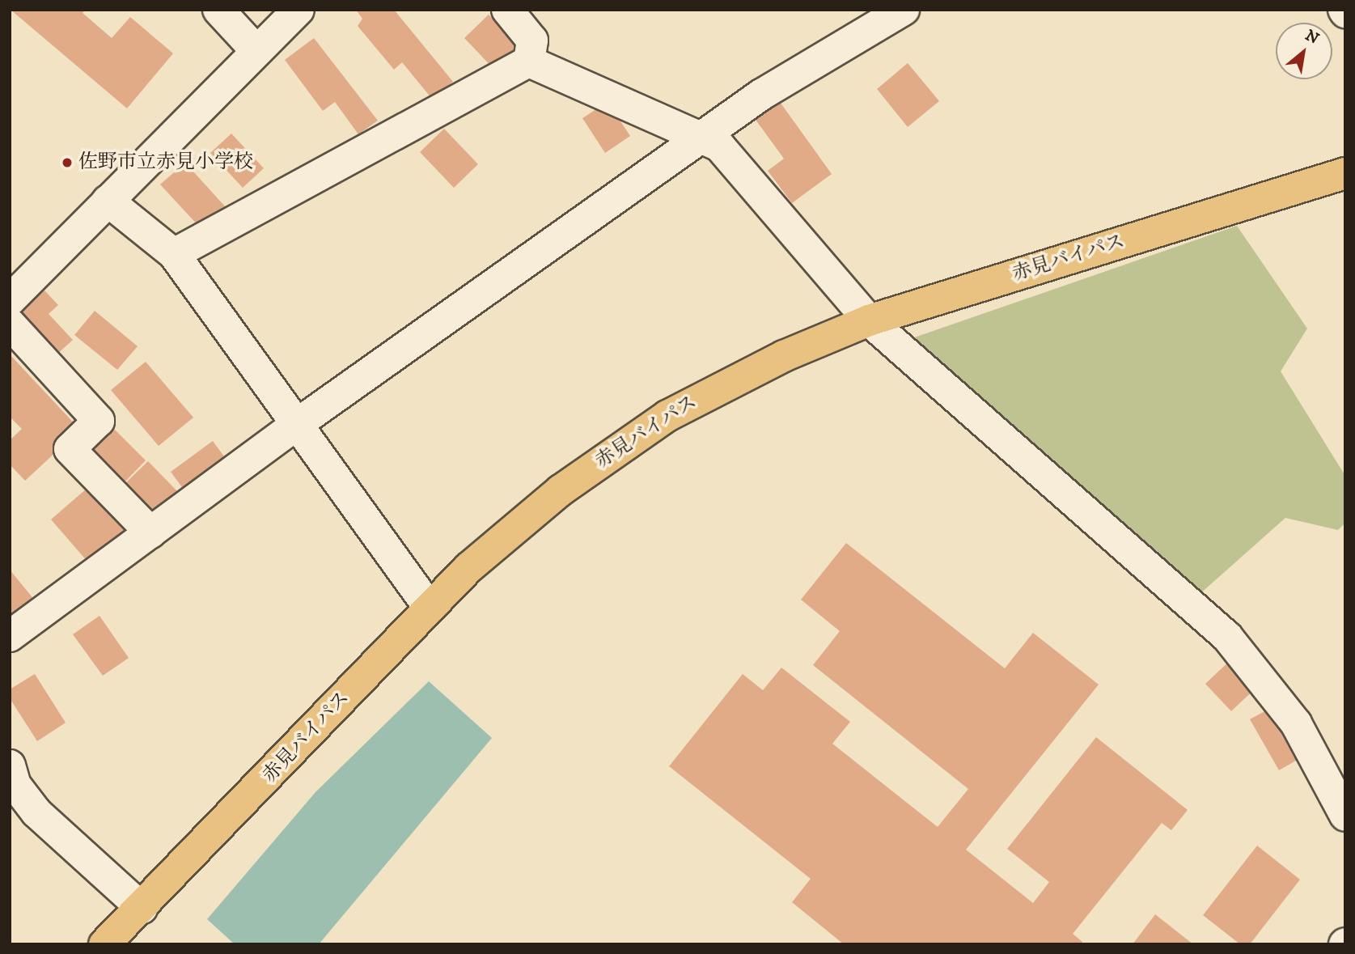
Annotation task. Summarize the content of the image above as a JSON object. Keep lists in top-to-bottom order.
{
  "streets": {
    "main road": ["赤見バイパス"]
  },
  "places": ["佐野市立赤見小学校"],
  "north": "top right"
}
